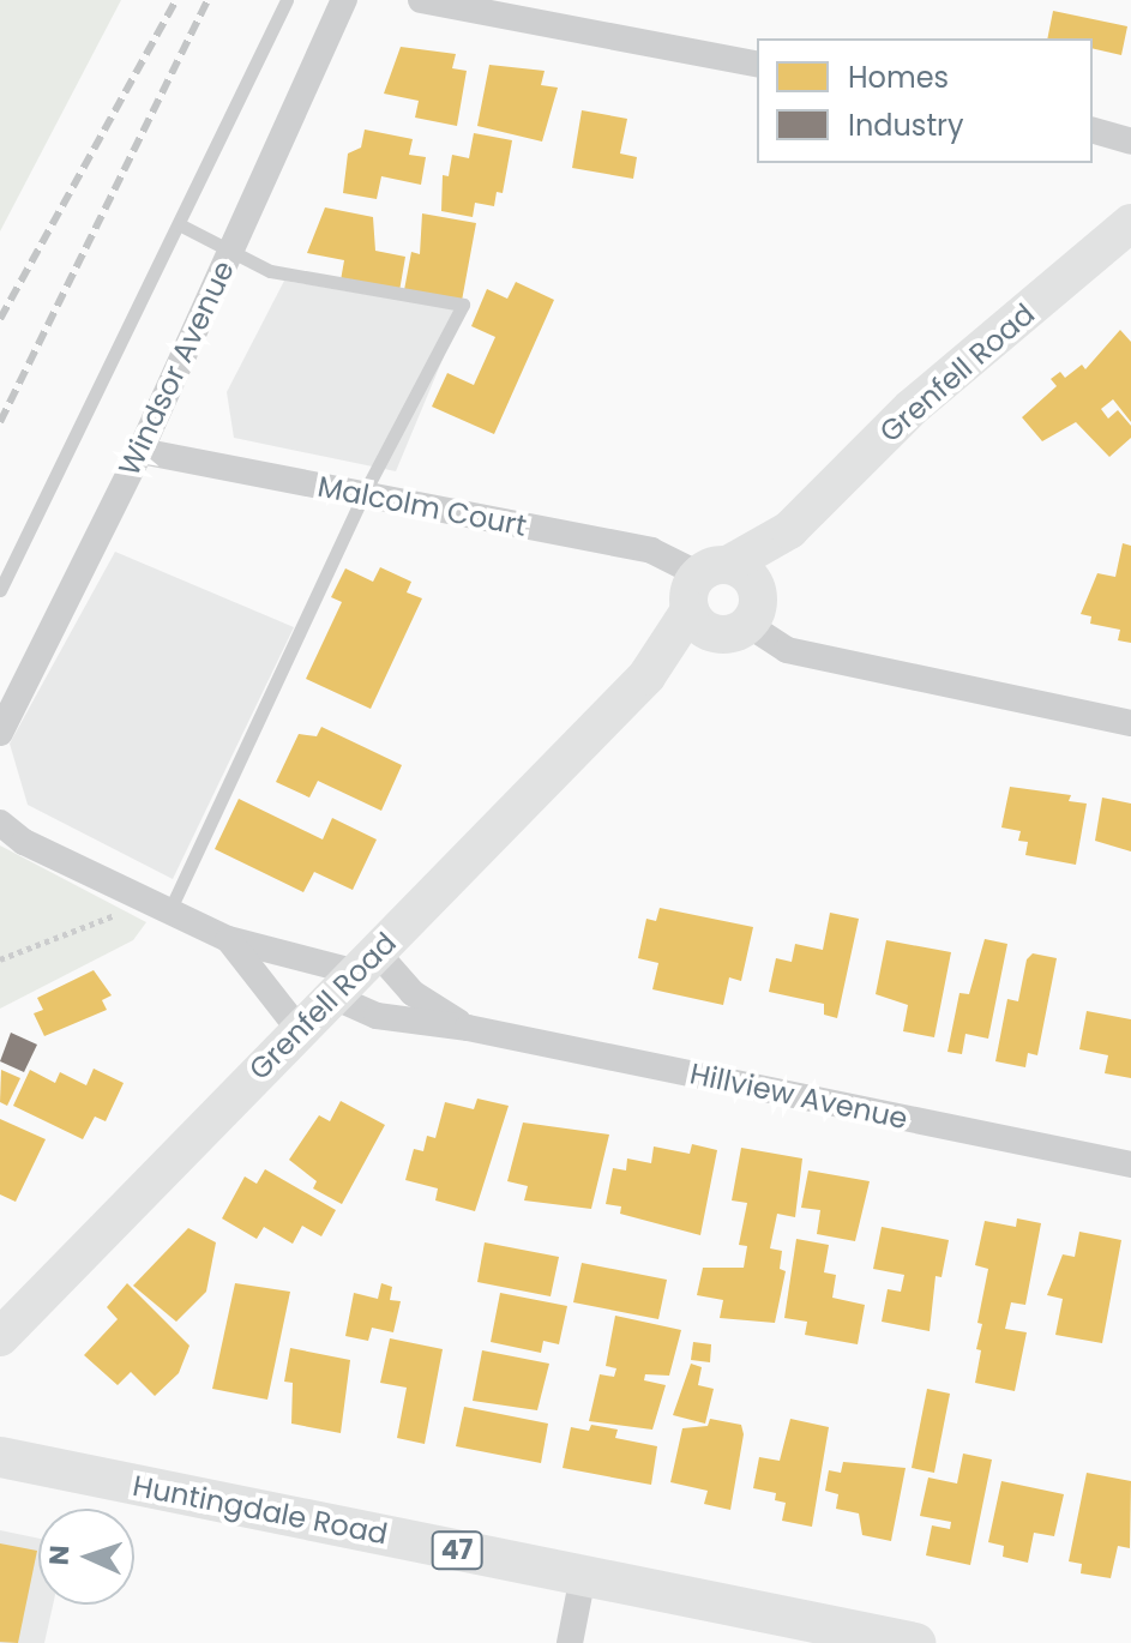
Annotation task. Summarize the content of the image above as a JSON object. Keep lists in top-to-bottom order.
{
  "streets": {
    "main road": ["Huntingdale Road", "47"],
    "street": [
      "Windsor Avenue",
      "Grenfell Road",
      "Malcolm Court",
      "Hillview Avenue"
    ]
  },
  "crossings": [
    ["Windsor Avenue", "Malcolm Court"],
    ["Grenfell Road", "Malcolm Court"],
    ["Grenfell Road", "Hillview Avenue"]
  ],
  "legend": ["Homes", "Industry"],
  "north": "left"
}
